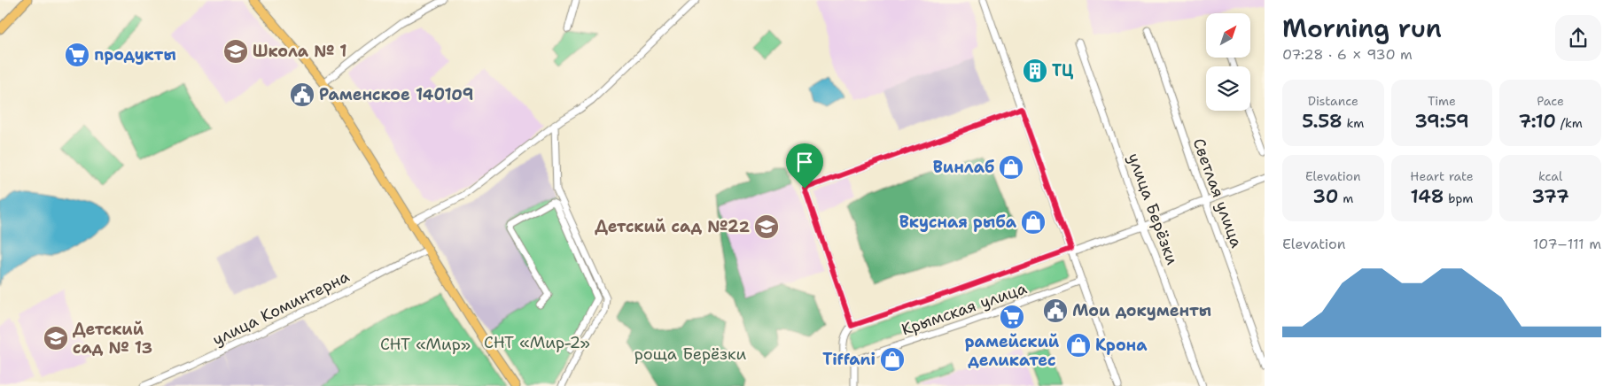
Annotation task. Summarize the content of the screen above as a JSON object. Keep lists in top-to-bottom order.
{
  "streets": {
    "street": [
      "Светлая улица",
      "улица Берёзки",
      "улица Коминтерна",
      "Крымская улица"
    ]
  },
  "crossings": [
    ["Светлая улица", "Крымская улица"],
    ["улица Берёзки", "Крымская улица"]
  ],
  "parks": ["СНТ «Мир-2»", "СНТ «Мир»", "роща Берёзки"],
  "places": {
    "school or university": ["Школа № 1", "Детский сад №22", "Детский сад № 13"],
    "supermarket": ["продукты", "рамейский деликатес"],
    "building": ["ТЦ"],
    "public building": ["Раменское 140109", "Мои документы"],
    "shop": [
      "Винлаб",
      "Вкусная рыба",
      "Крона",
      "Tiffani"
    ]
  },
  "north": "top right",
  "page": {
    "heading": ["Morning run", "07:28 · 6 × 930 m"],
    "stats": [
      ["Distance", "5.58 km"],
      ["Time", "39:59"],
      ["Pace", "7:10 /km"],
      ["Elevation", "30 m"],
      ["Heart rate", "148 bpm"],
      ["kcal", "377"]
    ],
    "chart": ["Elevation", "107–111 m"]
  }
}
